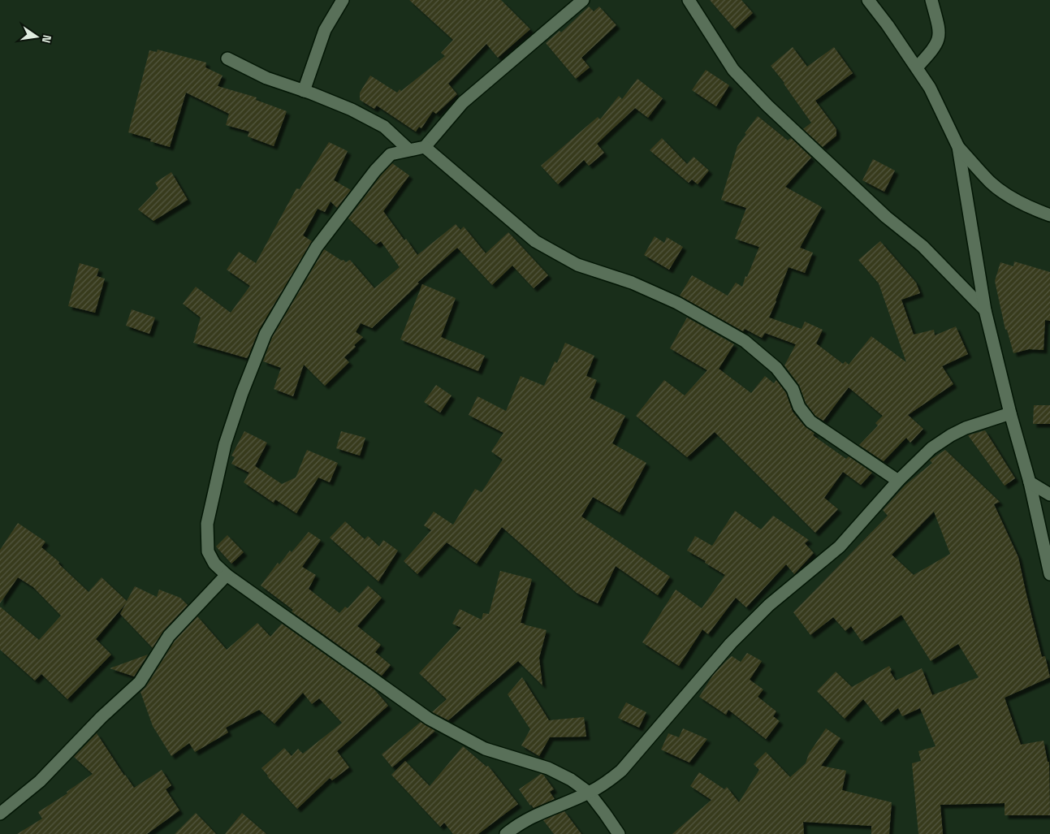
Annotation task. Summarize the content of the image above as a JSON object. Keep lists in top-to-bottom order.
{
  "north": "right"
}
